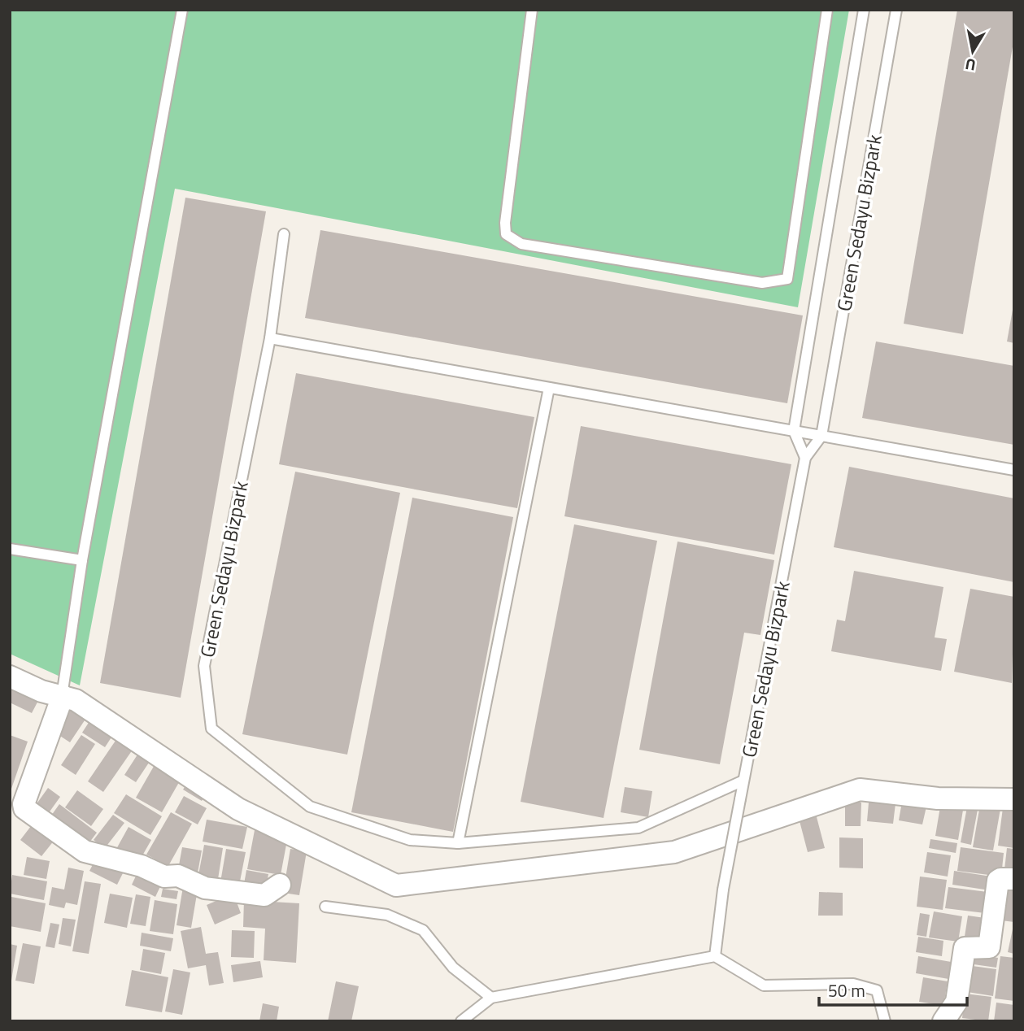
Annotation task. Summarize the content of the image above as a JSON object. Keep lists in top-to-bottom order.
{
  "streets": {
    "lane": ["Green Sedayu Bizpark"]
  },
  "scale_bar": "50 m",
  "north": "bottom"
}
